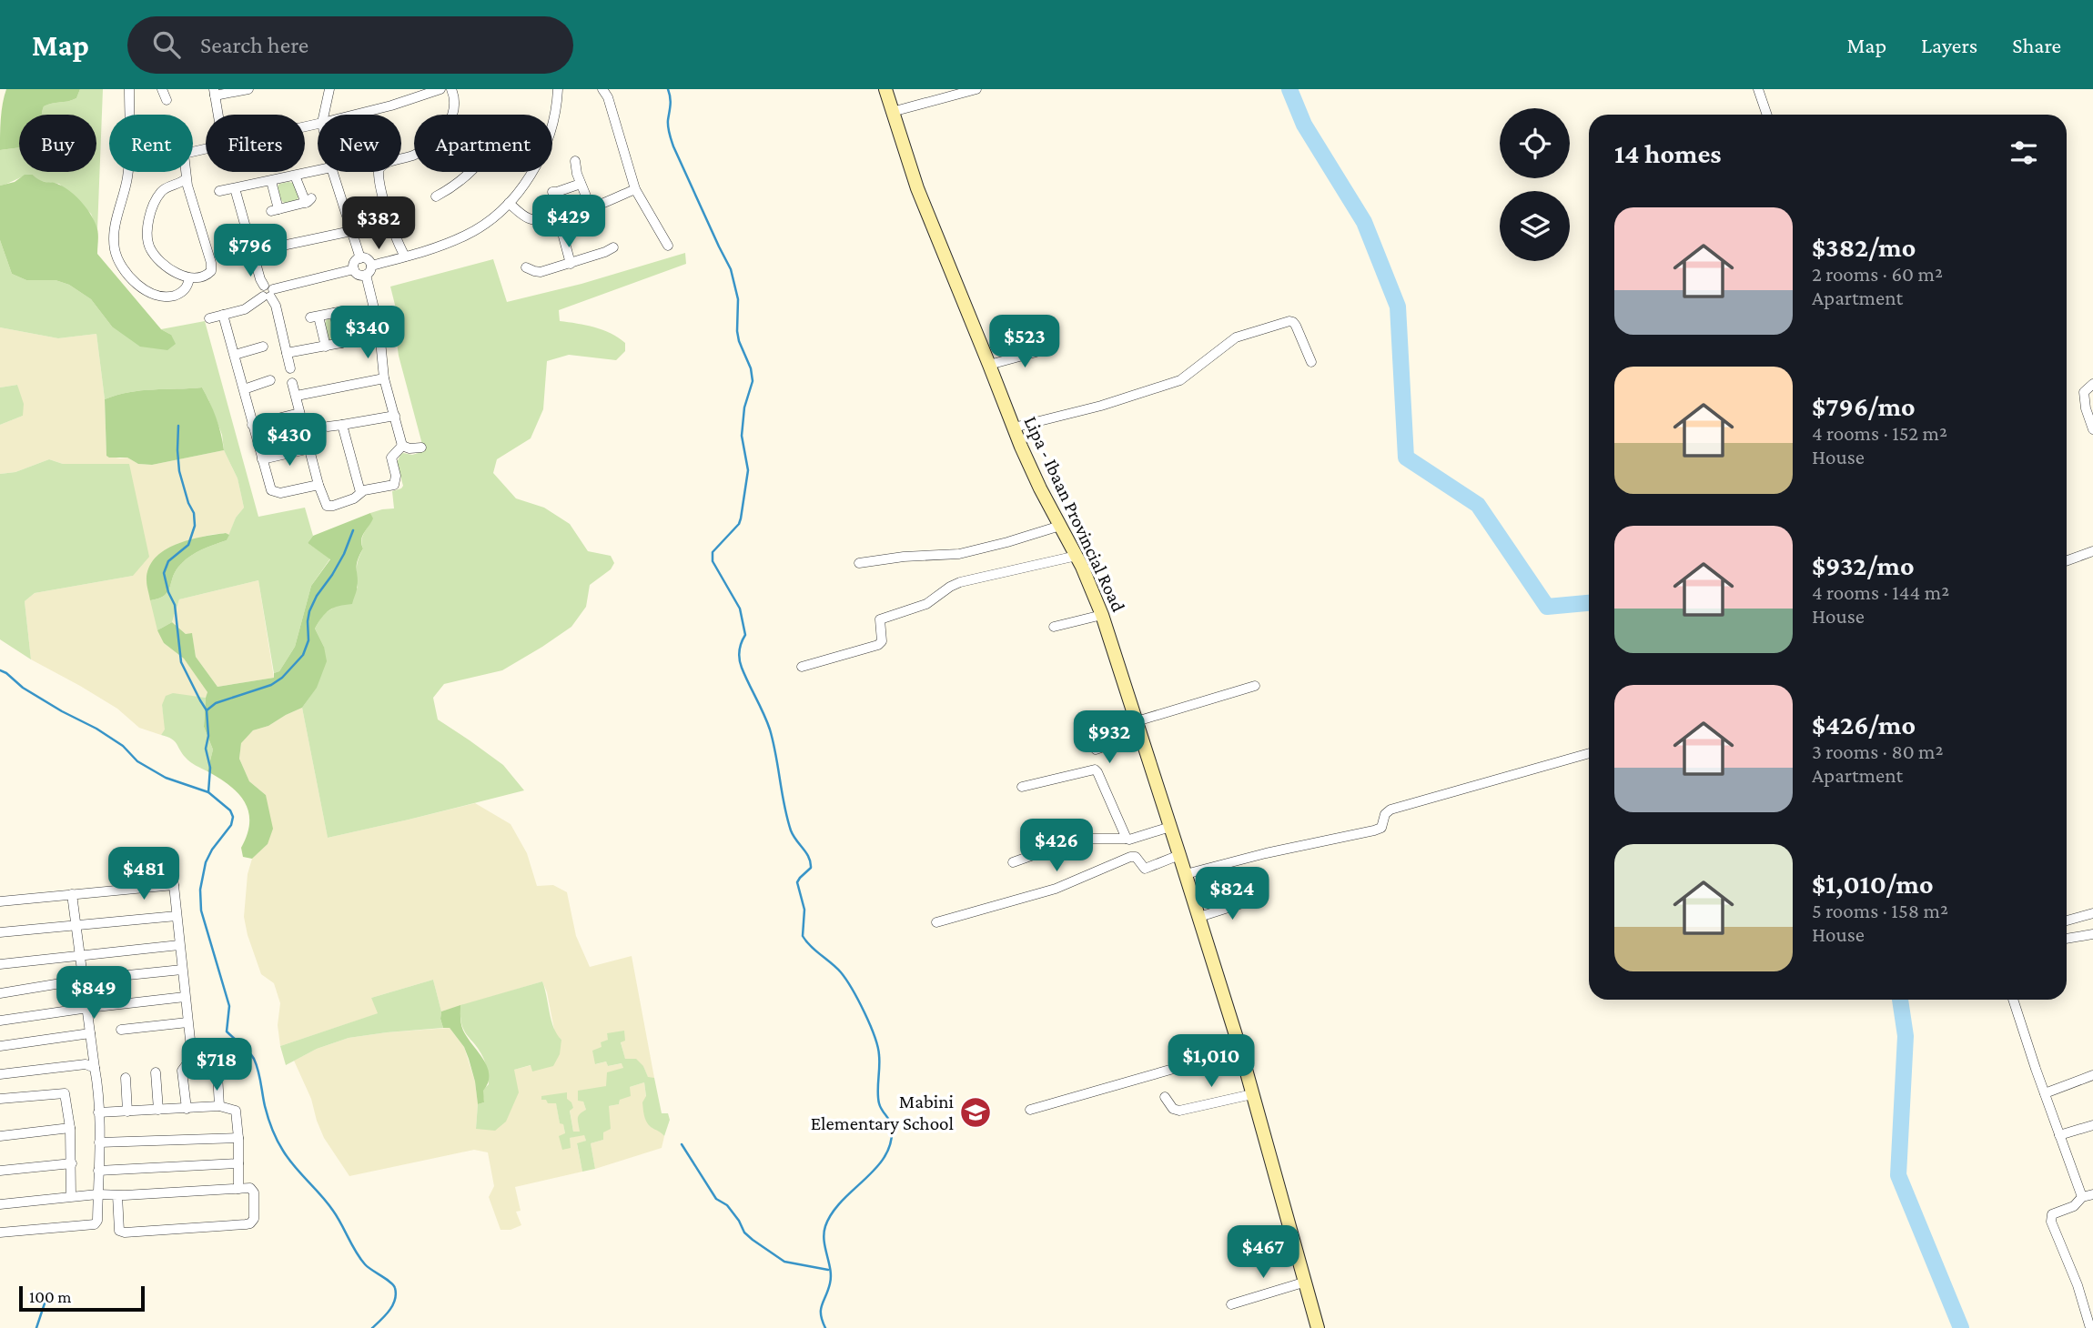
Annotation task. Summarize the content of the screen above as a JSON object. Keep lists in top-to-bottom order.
{
  "streets": {
    "main road": ["Lipa - Ibaan Provincial Road"]
  },
  "places": {
    "school or university": ["Mabini Elementary School"]
  },
  "scale_bar": "100 m",
  "page": {
    "header": "Map",
    "search": "Search here",
    "nav": ["Map", "Layers", "Share"],
    "chip": [
      "Buy",
      "Rent",
      "Filters",
      "New",
      "Apartment"
    ],
    "heading": "14 homes",
    "list": [
      {
        "name": "$382/mo",
        "note": "2 rooms · 60 m² · Apartment"
      },
      {
        "name": "$796/mo",
        "note": "4 rooms · 152 m² · House"
      },
      {
        "name": "$932/mo",
        "note": "4 rooms · 144 m² · House"
      },
      {
        "name": "$426/mo",
        "note": "3 rooms · 80 m² · Apartment"
      },
      {
        "name": "$1,010/mo",
        "note": "5 rooms · 158 m² · House"
      }
    ],
    "price": [
      "$429",
      "$382",
      "$796",
      "$340",
      "$523",
      "$430",
      "$932",
      "$426",
      "$481",
      "$824",
      "$849",
      "$1,010",
      "$718",
      "$467"
    ],
    "scale": "100 m"
  }
}
